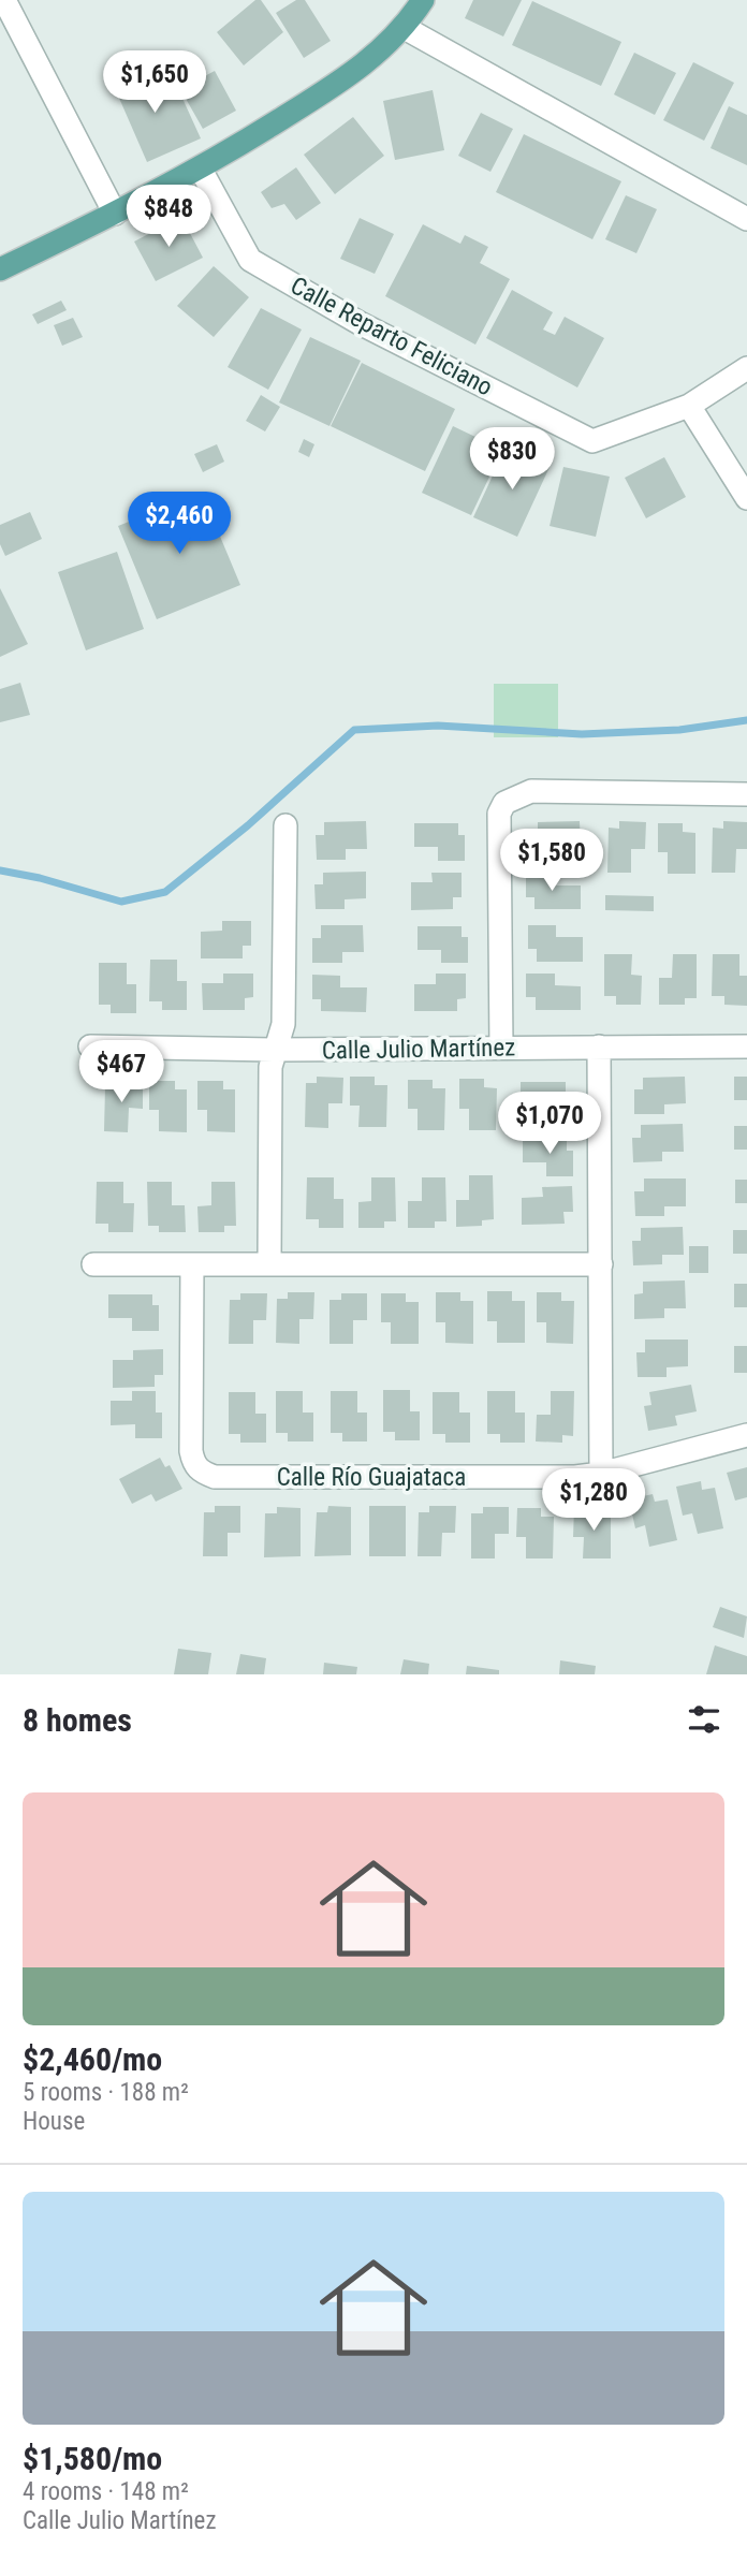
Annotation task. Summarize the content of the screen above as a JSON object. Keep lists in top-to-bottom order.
{
  "streets": {
    "street": ["Calle Reparto Feliciano", "Calle Julio Martínez", "Calle Río Guajataca"]
  },
  "page": {
    "price": [
      "$1,650",
      "$848",
      "$830",
      "$2,460",
      "$1,580",
      "$467",
      "$1,070",
      "$1,280"
    ],
    "heading": "8 homes",
    "list": [
      {
        "name": "$2,460/mo",
        "note": "5 rooms · 188 m² · House"
      },
      {
        "name": "$1,580/mo",
        "note": "4 rooms · 148 m² · Calle Julio Martínez"
      }
    ]
  }
}
